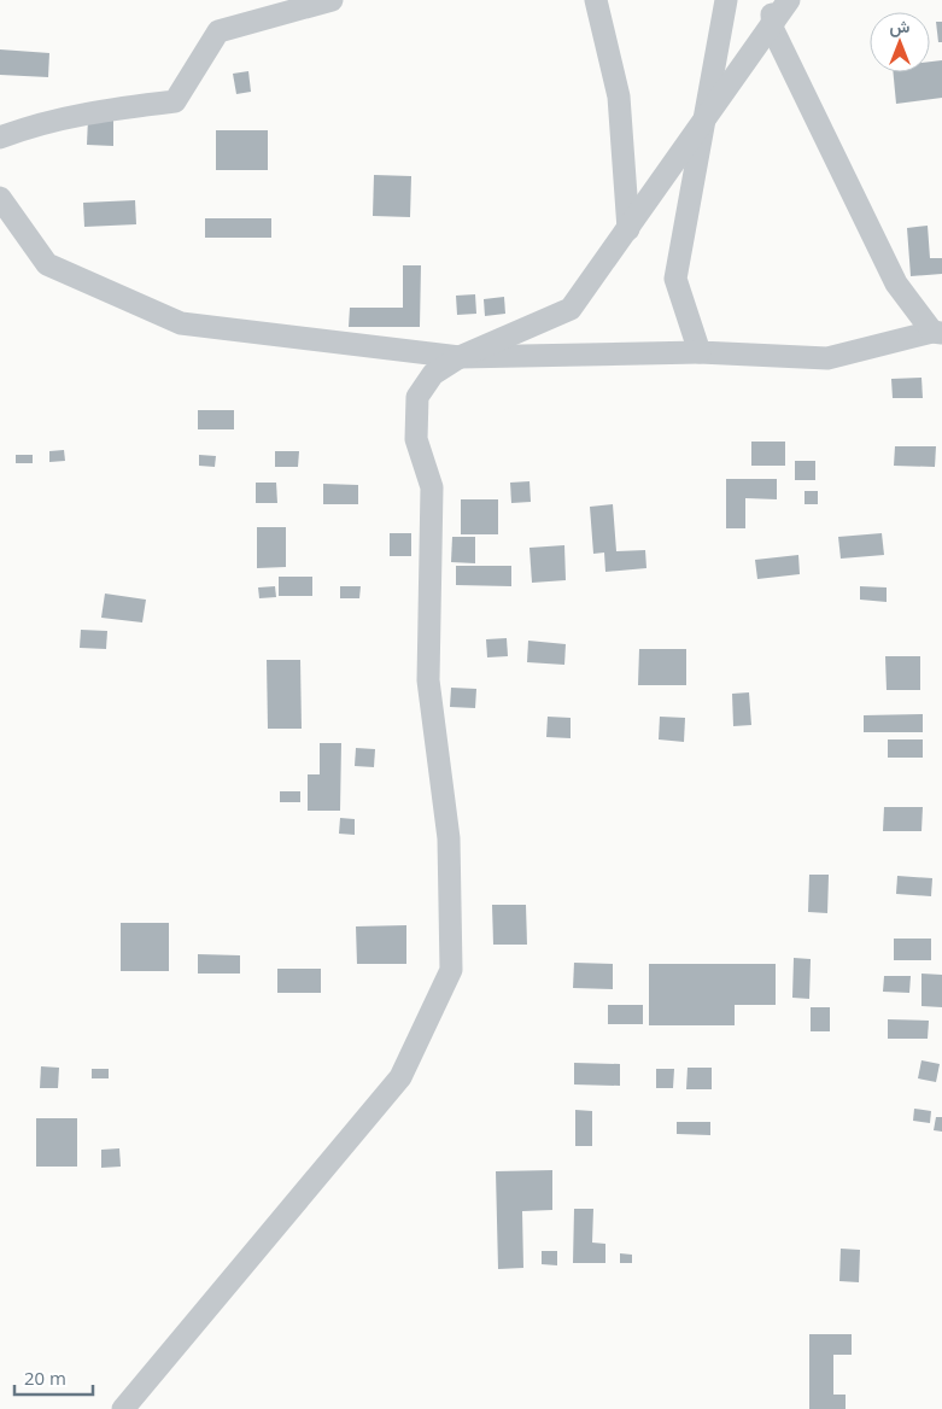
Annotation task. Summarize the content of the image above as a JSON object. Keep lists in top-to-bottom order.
{
  "scale_bar": "20 m",
  "north": "top"
}
